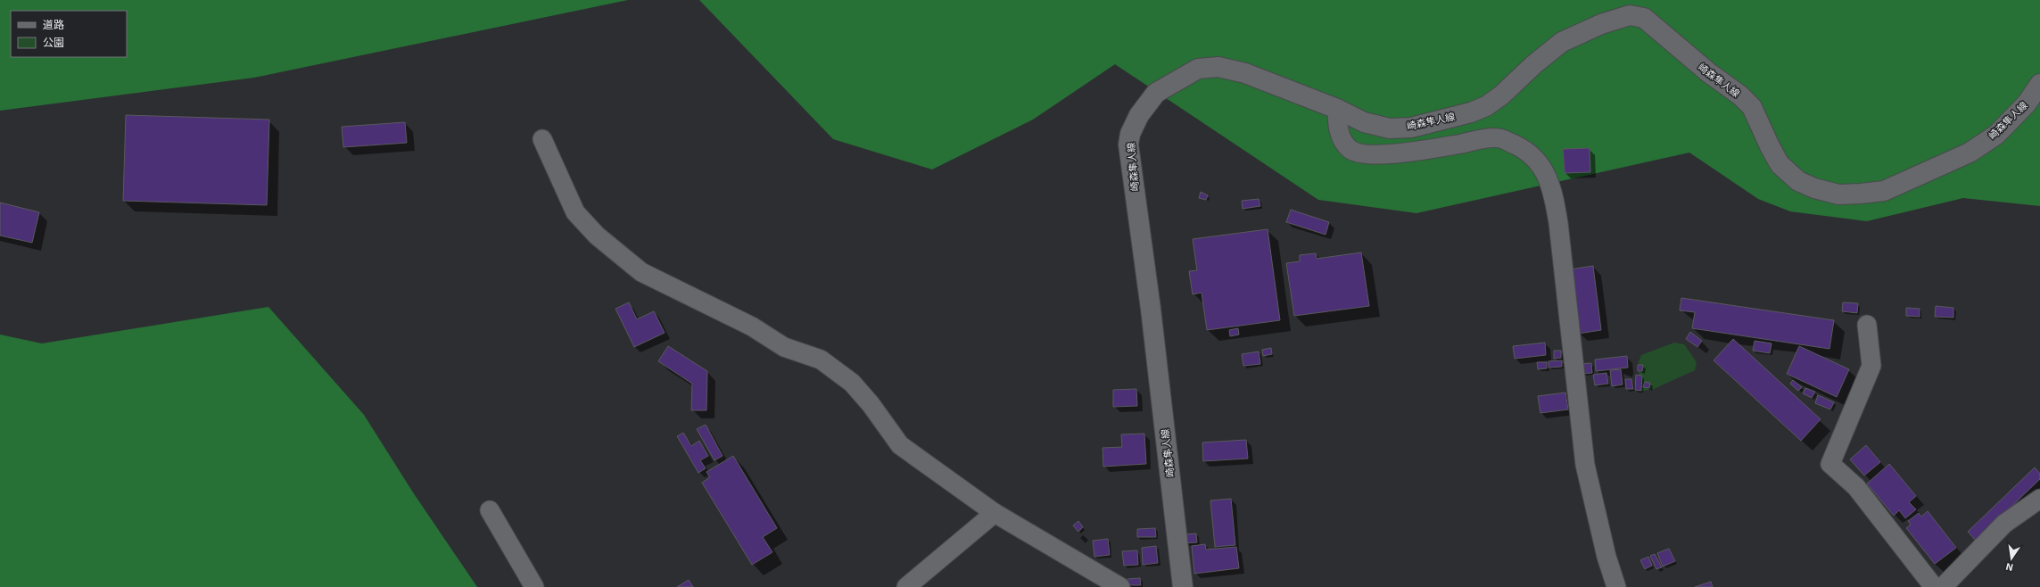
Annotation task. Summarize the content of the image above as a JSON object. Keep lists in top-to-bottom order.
{
  "streets": {
    "main road": ["崎森隼人線"]
  },
  "legend": ["道路", "公園"],
  "north": "bottom"
}
